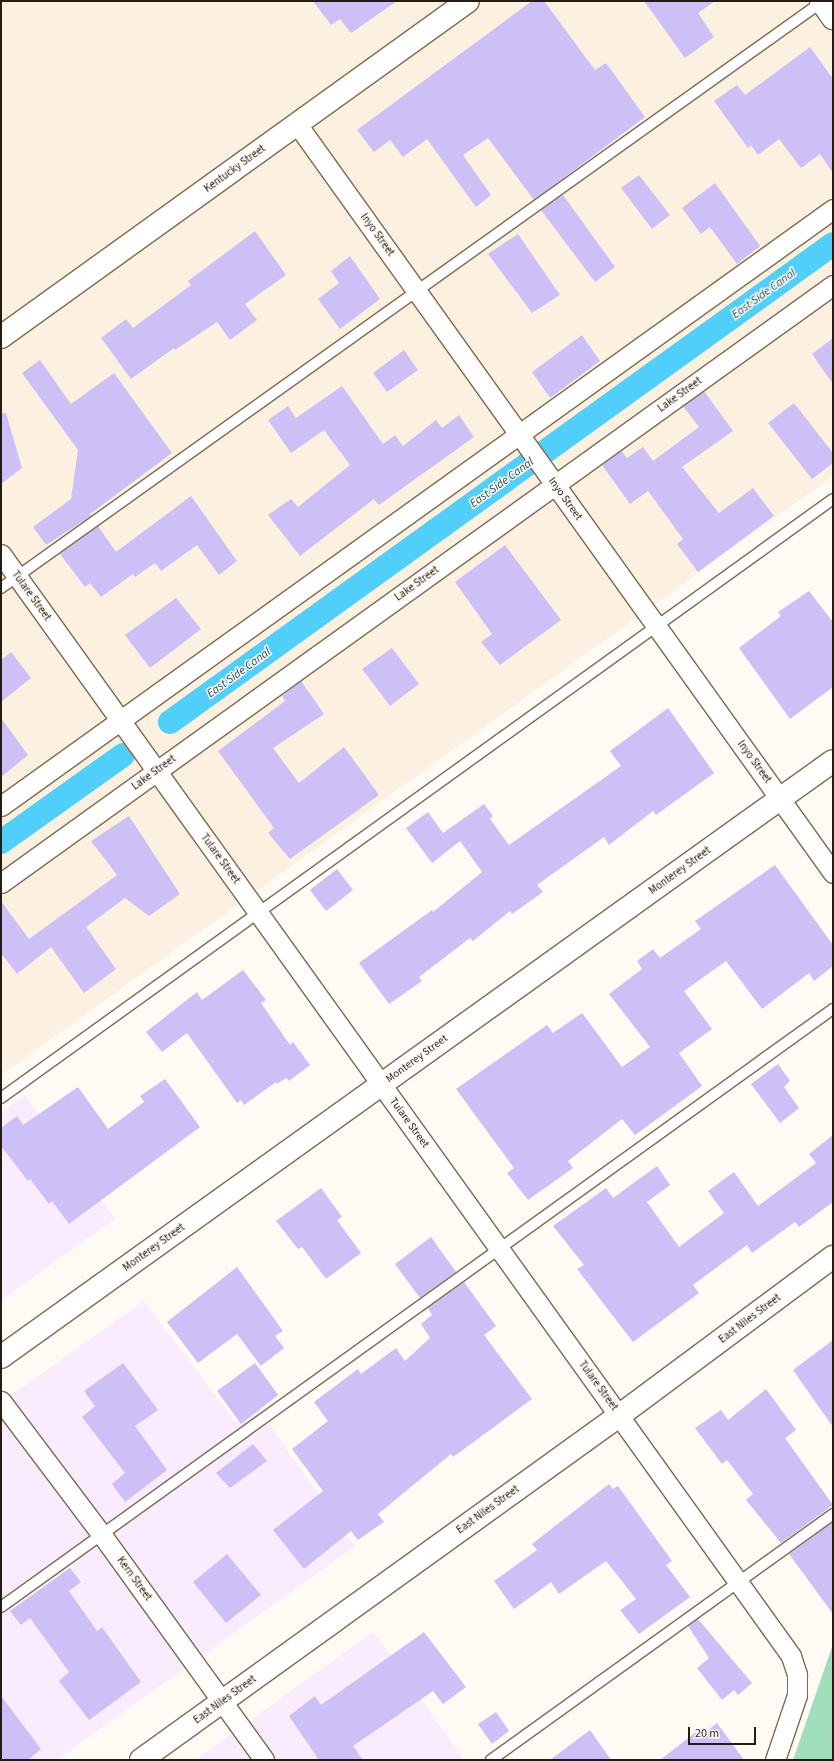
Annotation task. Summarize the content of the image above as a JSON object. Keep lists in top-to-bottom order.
{
  "streets": {
    "main road": ["Kentucky Street", "Monterey Street", "East Niles Street"],
    "street": [
      "Inyo Street",
      "Lake Street",
      "Tulare Street",
      "Kern Street"
    ]
  },
  "crossings": [
    ["Kentucky Street", "Inyo Street"],
    ["Inyo Street", "Lake Street"],
    ["Inyo Street", "Monterey Street"],
    ["Lake Street", "Tulare Street"],
    ["Tulare Street", "Monterey Street"],
    ["Tulare Street", "East Niles Street"],
    ["East Niles Street", "Kern Street"]
  ],
  "water": ["East Side Canal"],
  "scale_bar": "20 m"
}
